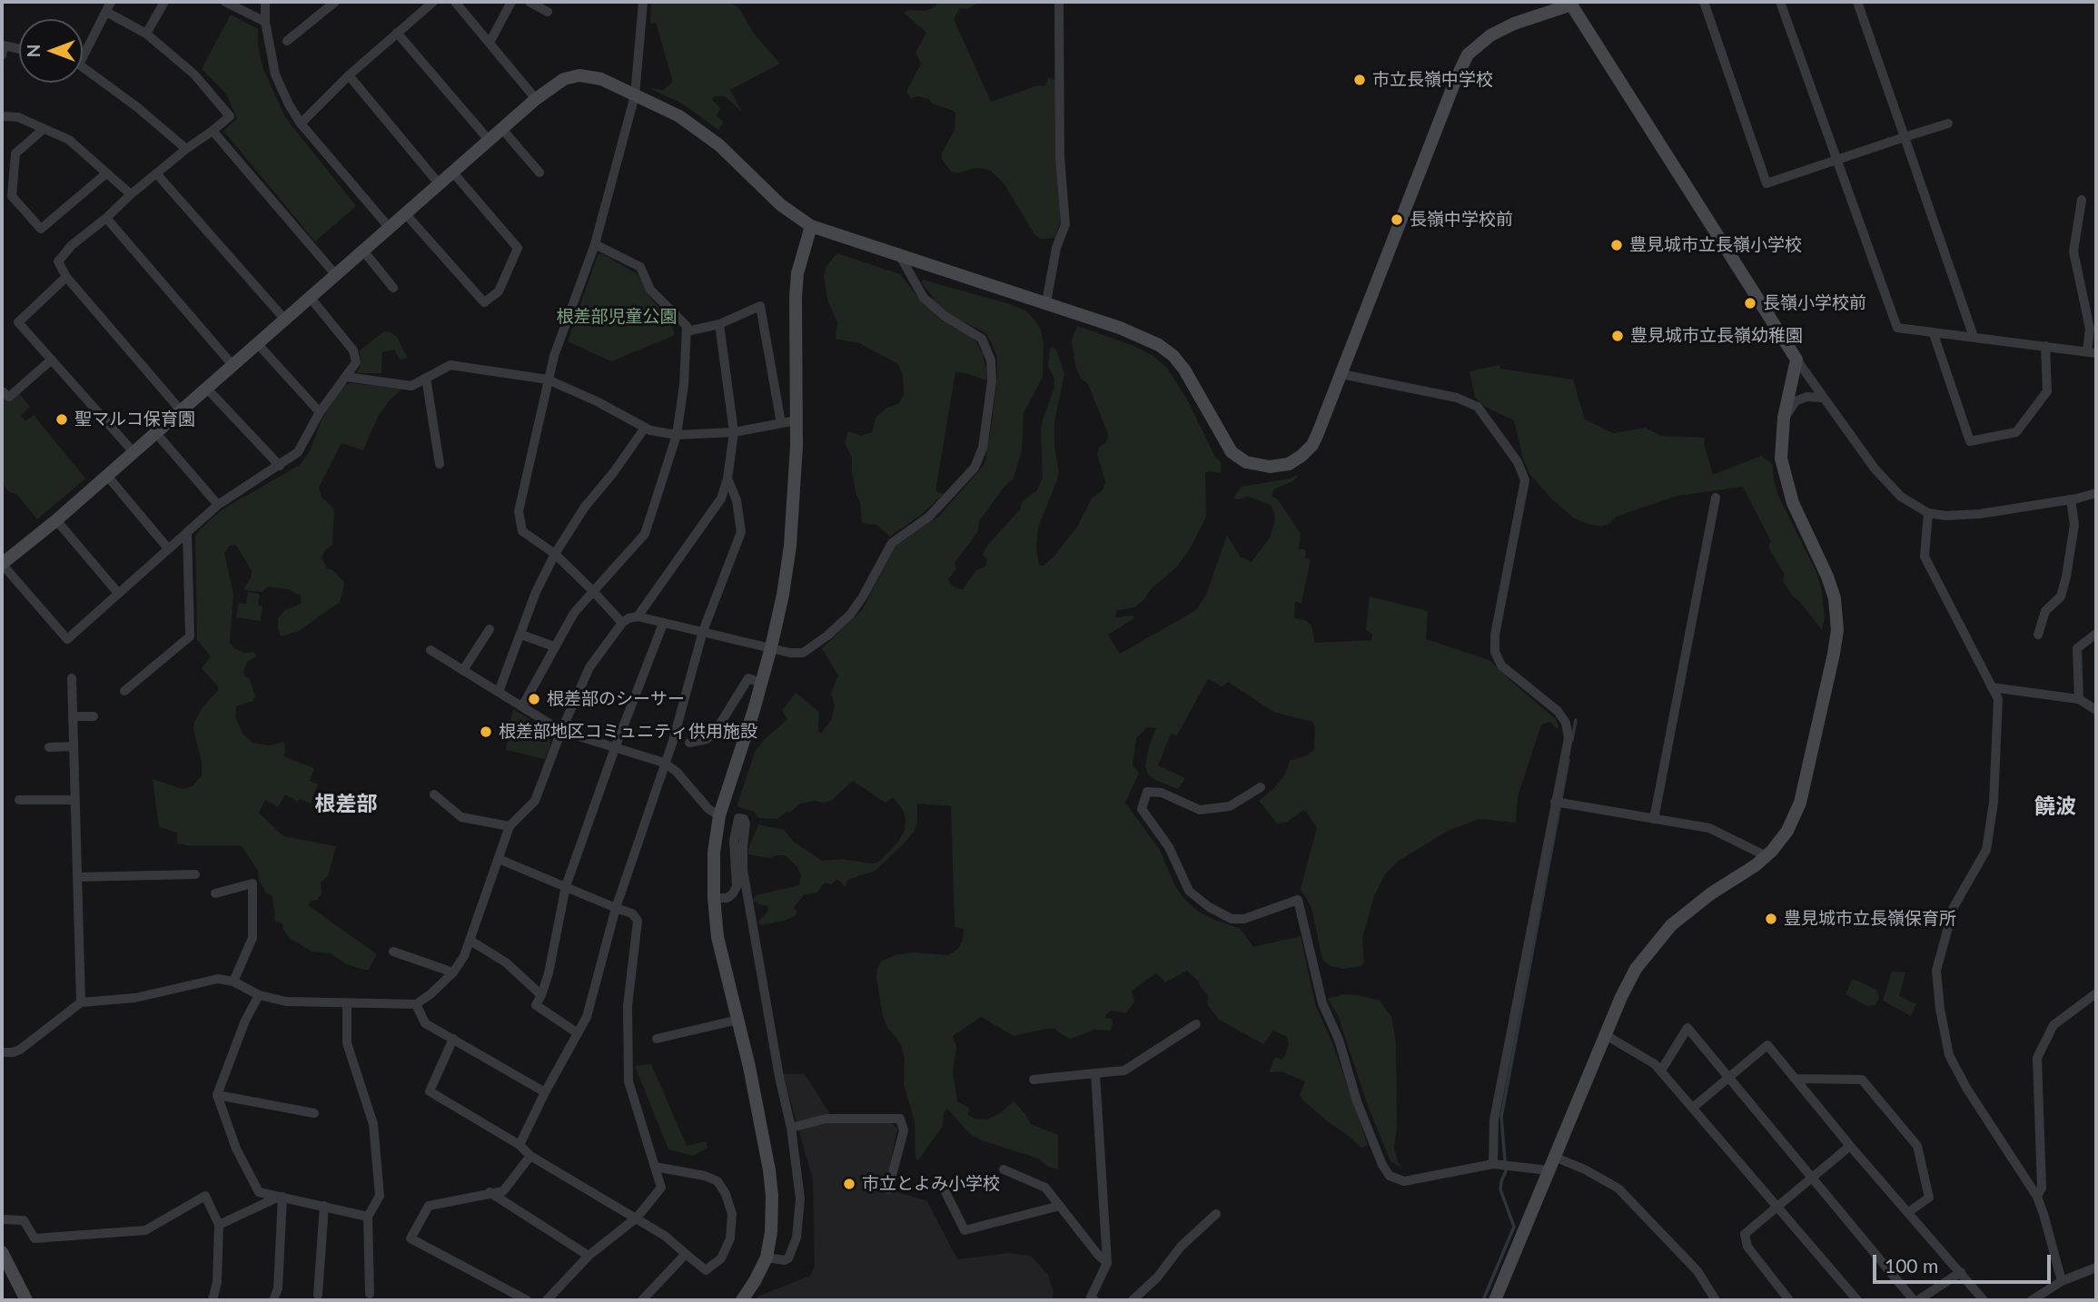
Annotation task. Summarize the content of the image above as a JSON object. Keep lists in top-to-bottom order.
{
  "districts": ["根差部", "饒波"],
  "parks": ["根差部児童公園"],
  "places": [
    "市立長嶺中学校",
    "長嶺中学校前",
    "豊見城市立長嶺小学校",
    "長嶺小学校前",
    "豊見城市立長嶺幼稚園",
    "聖マルコ保育園",
    "根差部のシーサー",
    "根差部地区コミュニティ供用施設",
    "豊見城市立長嶺保育所",
    "市立とよみ小学校"
  ],
  "scale_bar": "100 m",
  "north": "left"
}
